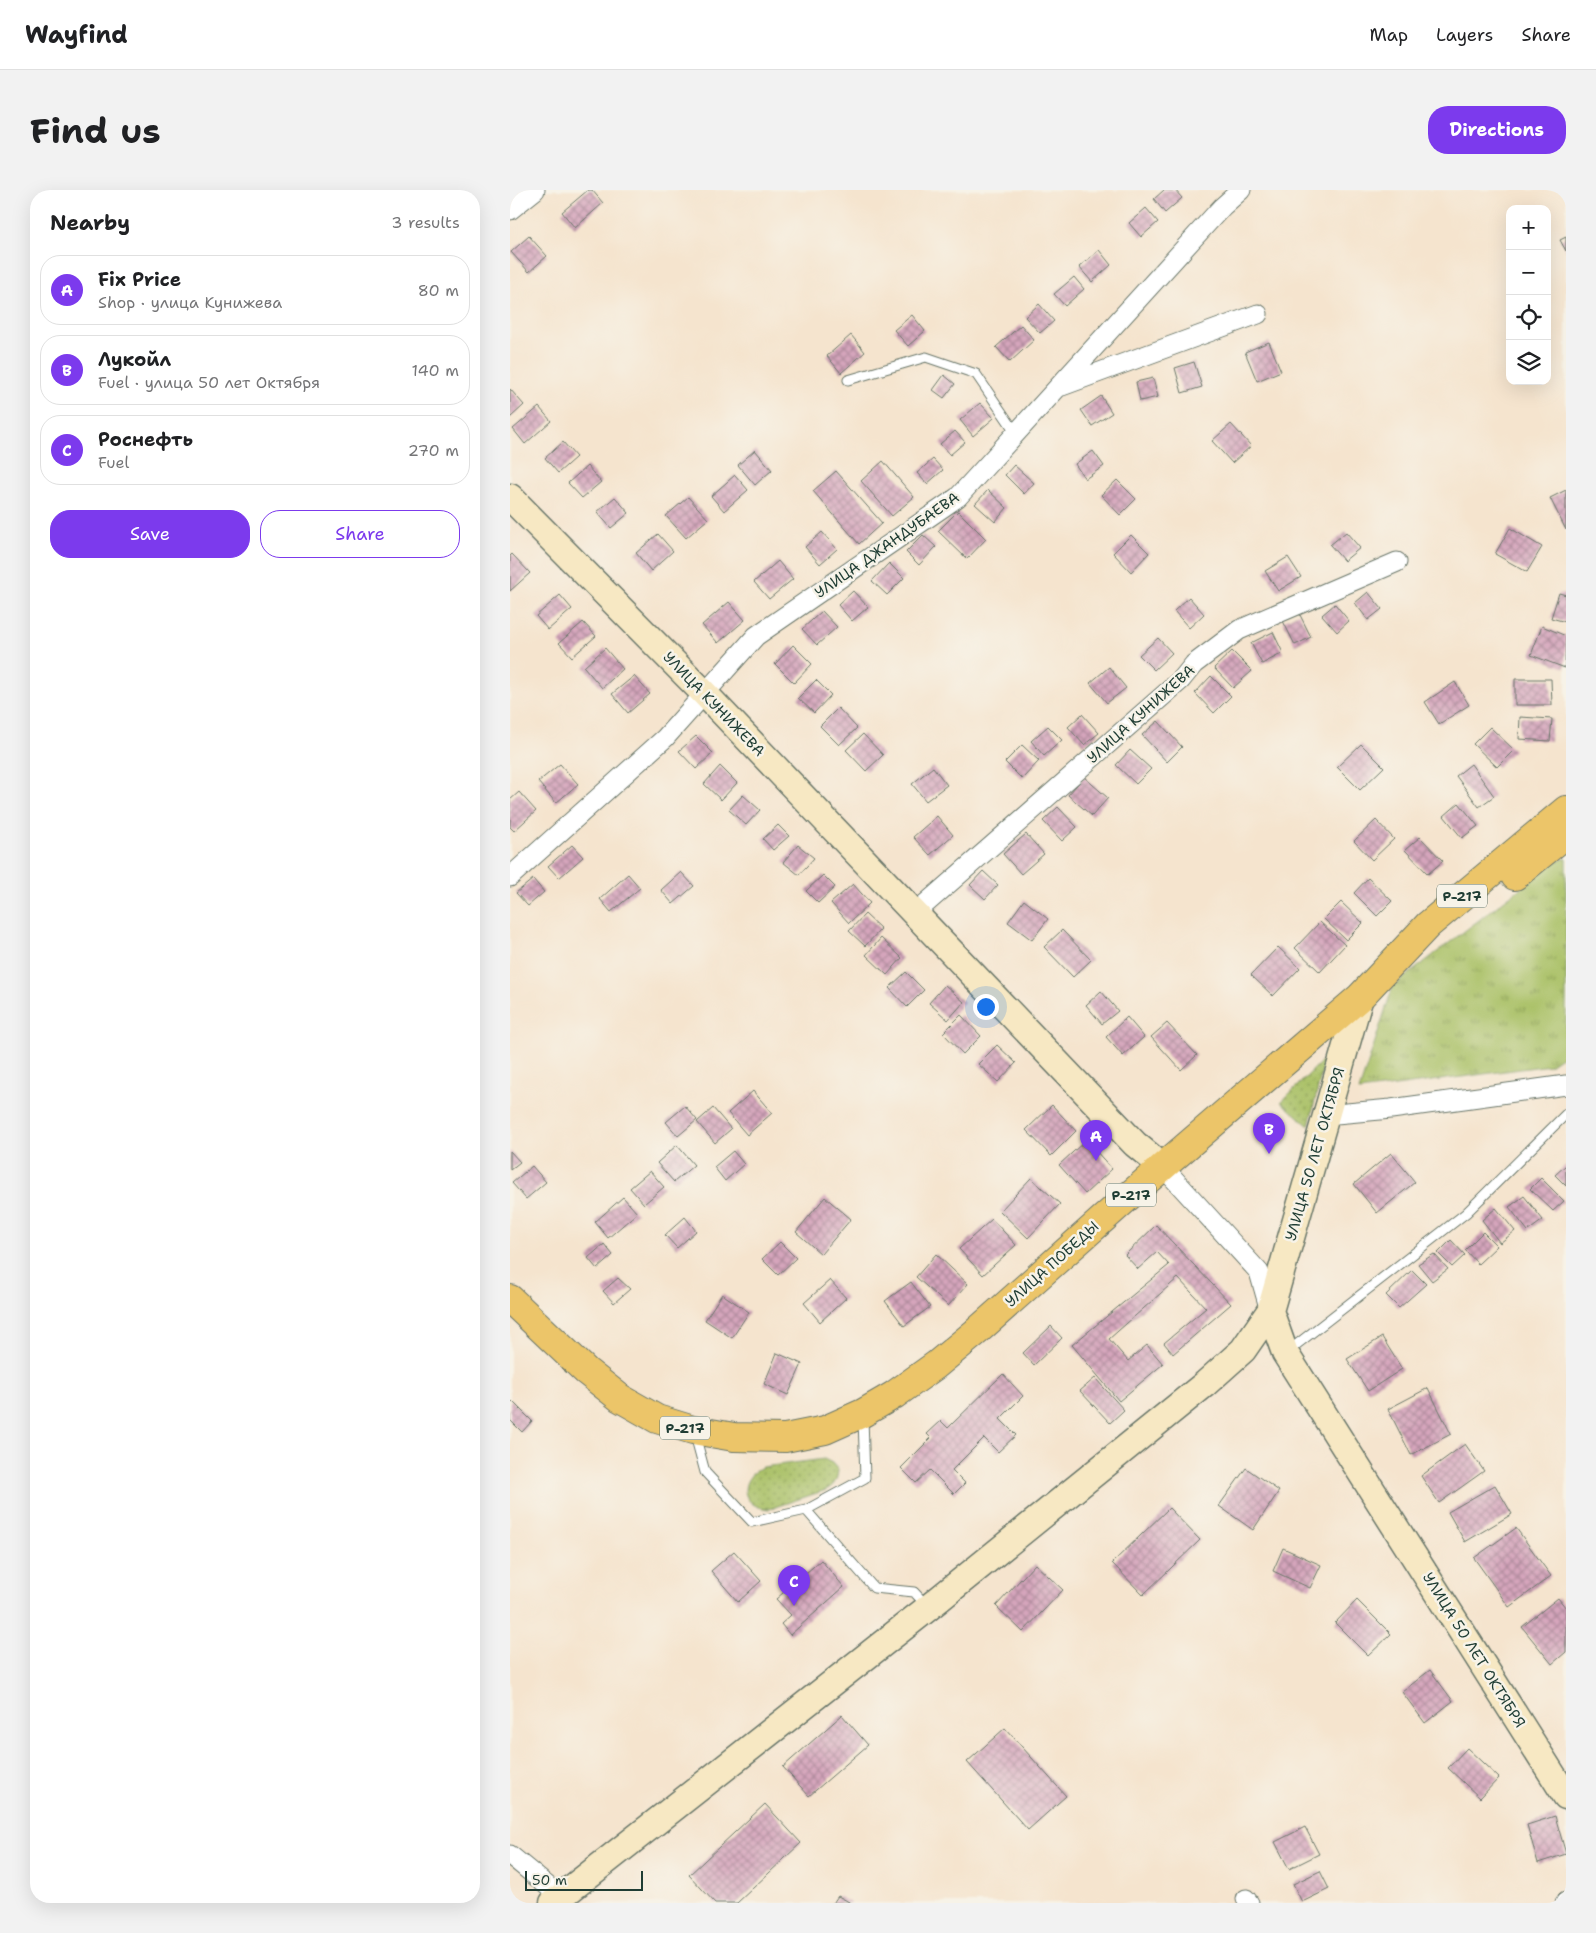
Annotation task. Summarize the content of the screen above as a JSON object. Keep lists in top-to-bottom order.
{
  "streets": {
    "highway": ["Р-217", "УЛИЦА ПОБЕДЫ"],
    "street": ["УЛИЦА ДЖАНДУБАЕВА", "УЛИЦА КУНИЖЕВА", "УЛИЦА 50 ЛЕТ ОКТЯБРЯ"]
  },
  "crossings": [
    ["УЛИЦА ДЖАНДУБАЕВА", "УЛИЦА КУНИЖЕВА"],
    ["УЛИЦА КУНИЖЕВА", "УЛИЦА ПОБЕДЫ"],
    ["Р-217", "УЛИЦА ПОБЕДЫ"],
    ["УЛИЦА 50 ЛЕТ ОКТЯБРЯ", "УЛИЦА ПОБЕДЫ"]
  ],
  "scale_bar": "50 m",
  "page": {
    "header": "Wayfind",
    "nav": ["Map", "Layers", "Share"],
    "buttons": [
      "Directions",
      ["Save", "Share"]
    ],
    "title": "Find us",
    "heading": ["Nearby", "3 results"],
    "map_buttons": ["+", "−"],
    "list": [
      {
        "mark": "A",
        "name": "Fix Price",
        "note": "Shop · улица Кунижева",
        "value": "80 m"
      },
      {
        "mark": "B",
        "name": "Лукойл",
        "note": "Fuel · улица 50 лет Октября",
        "value": "140 m"
      },
      {
        "mark": "C",
        "name": "Роснефть",
        "note": "Fuel",
        "value": "270 m"
      }
    ],
    "pins": ["B", "A", "C"],
    "scale": "50 m"
  }
}
